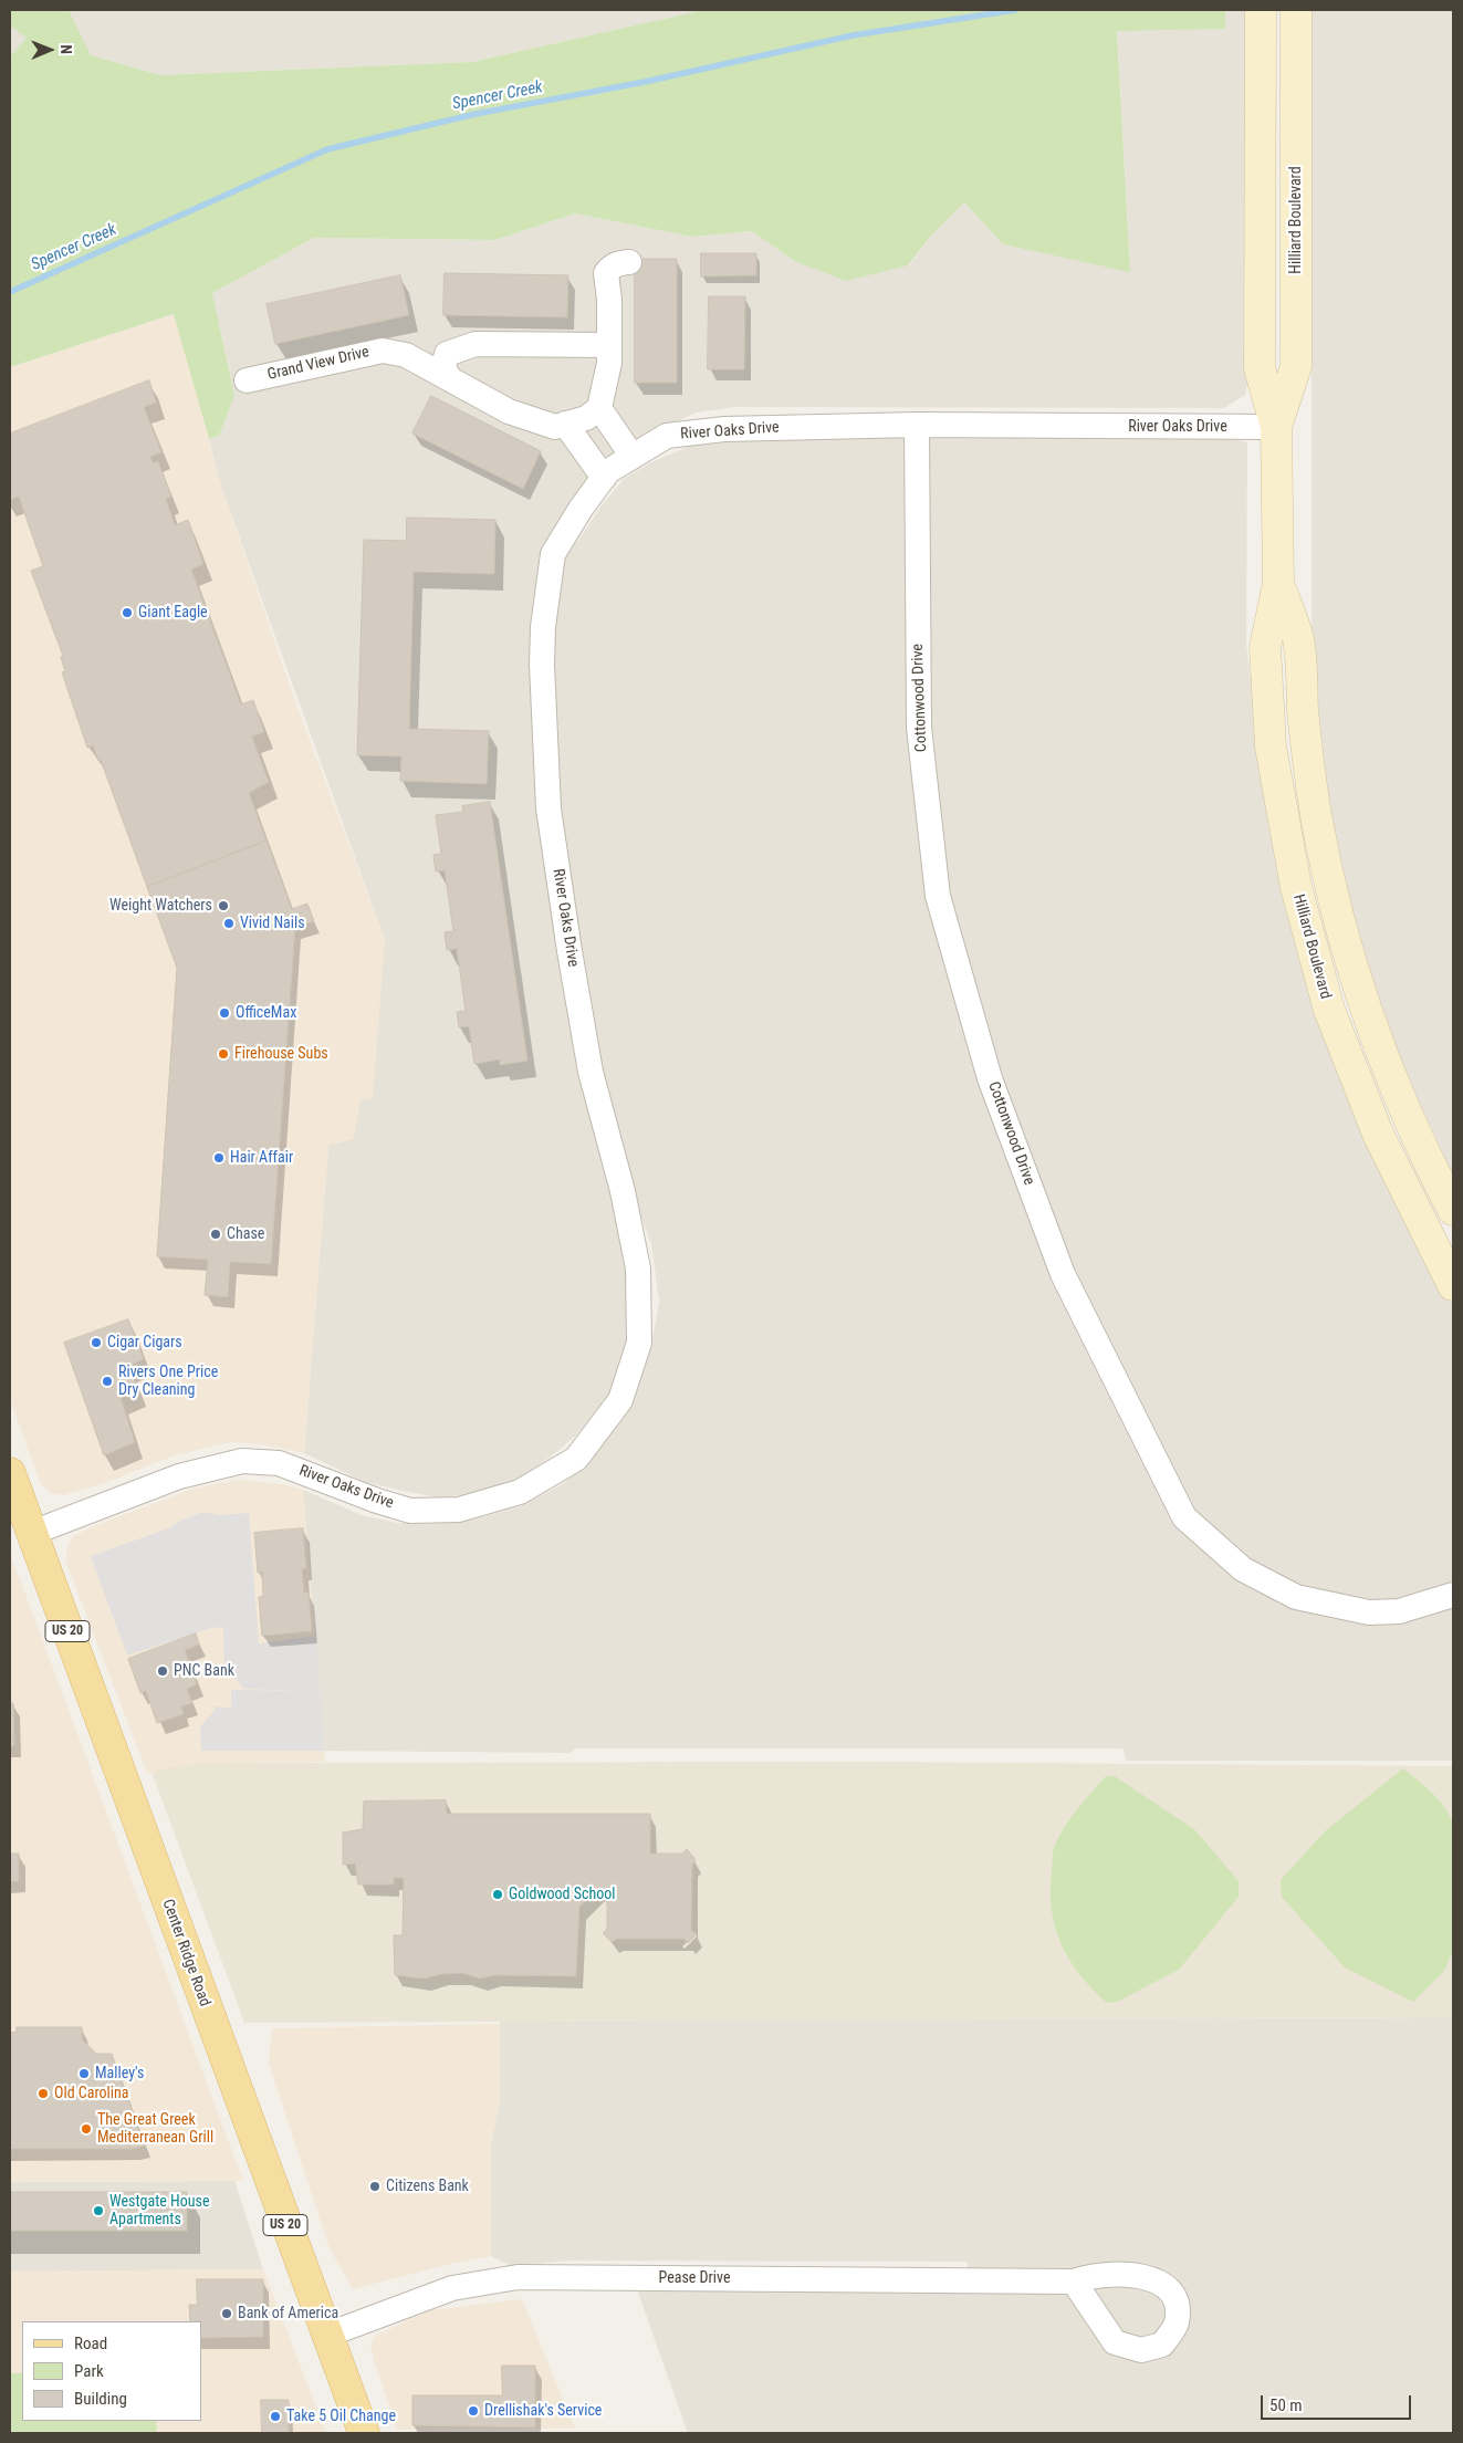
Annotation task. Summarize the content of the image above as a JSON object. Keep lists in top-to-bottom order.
{
  "streets": {
    "main road": ["Hilliard Boulevard", "US 20", "Center Ridge Road"],
    "street": [
      "Grand View Drive",
      "River Oaks Drive",
      "Cottonwood Drive",
      "Pease Drive"
    ]
  },
  "crossings": [
    ["Hilliard Boulevard", "River Oaks Drive"],
    ["River Oaks Drive", "Cottonwood Drive"],
    ["River Oaks Drive", "Center Ridge Road"],
    ["Center Ridge Road", "Pease Drive"]
  ],
  "water": ["Spencer Creek"],
  "places": [
    "Giant Eagle",
    "Weight Watchers",
    "Vivid Nails",
    "OfficeMax",
    "Firehouse Subs",
    "Hair Affair",
    "Chase",
    "Cigar Cigars",
    "Rivers One Price Dry Cleaning",
    "PNC Bank",
    "Goldwood School",
    "Malley's",
    "Old Carolina",
    "The Great Greek Mediterranean Grill",
    "Citizens Bank",
    "Westgate House Apartments",
    "Bank of America",
    "Drellishak's Service",
    "Take 5 Oil Change"
  ],
  "legend": ["Road", "Park", "Building"],
  "scale_bar": "50 m",
  "north": "right"
}
